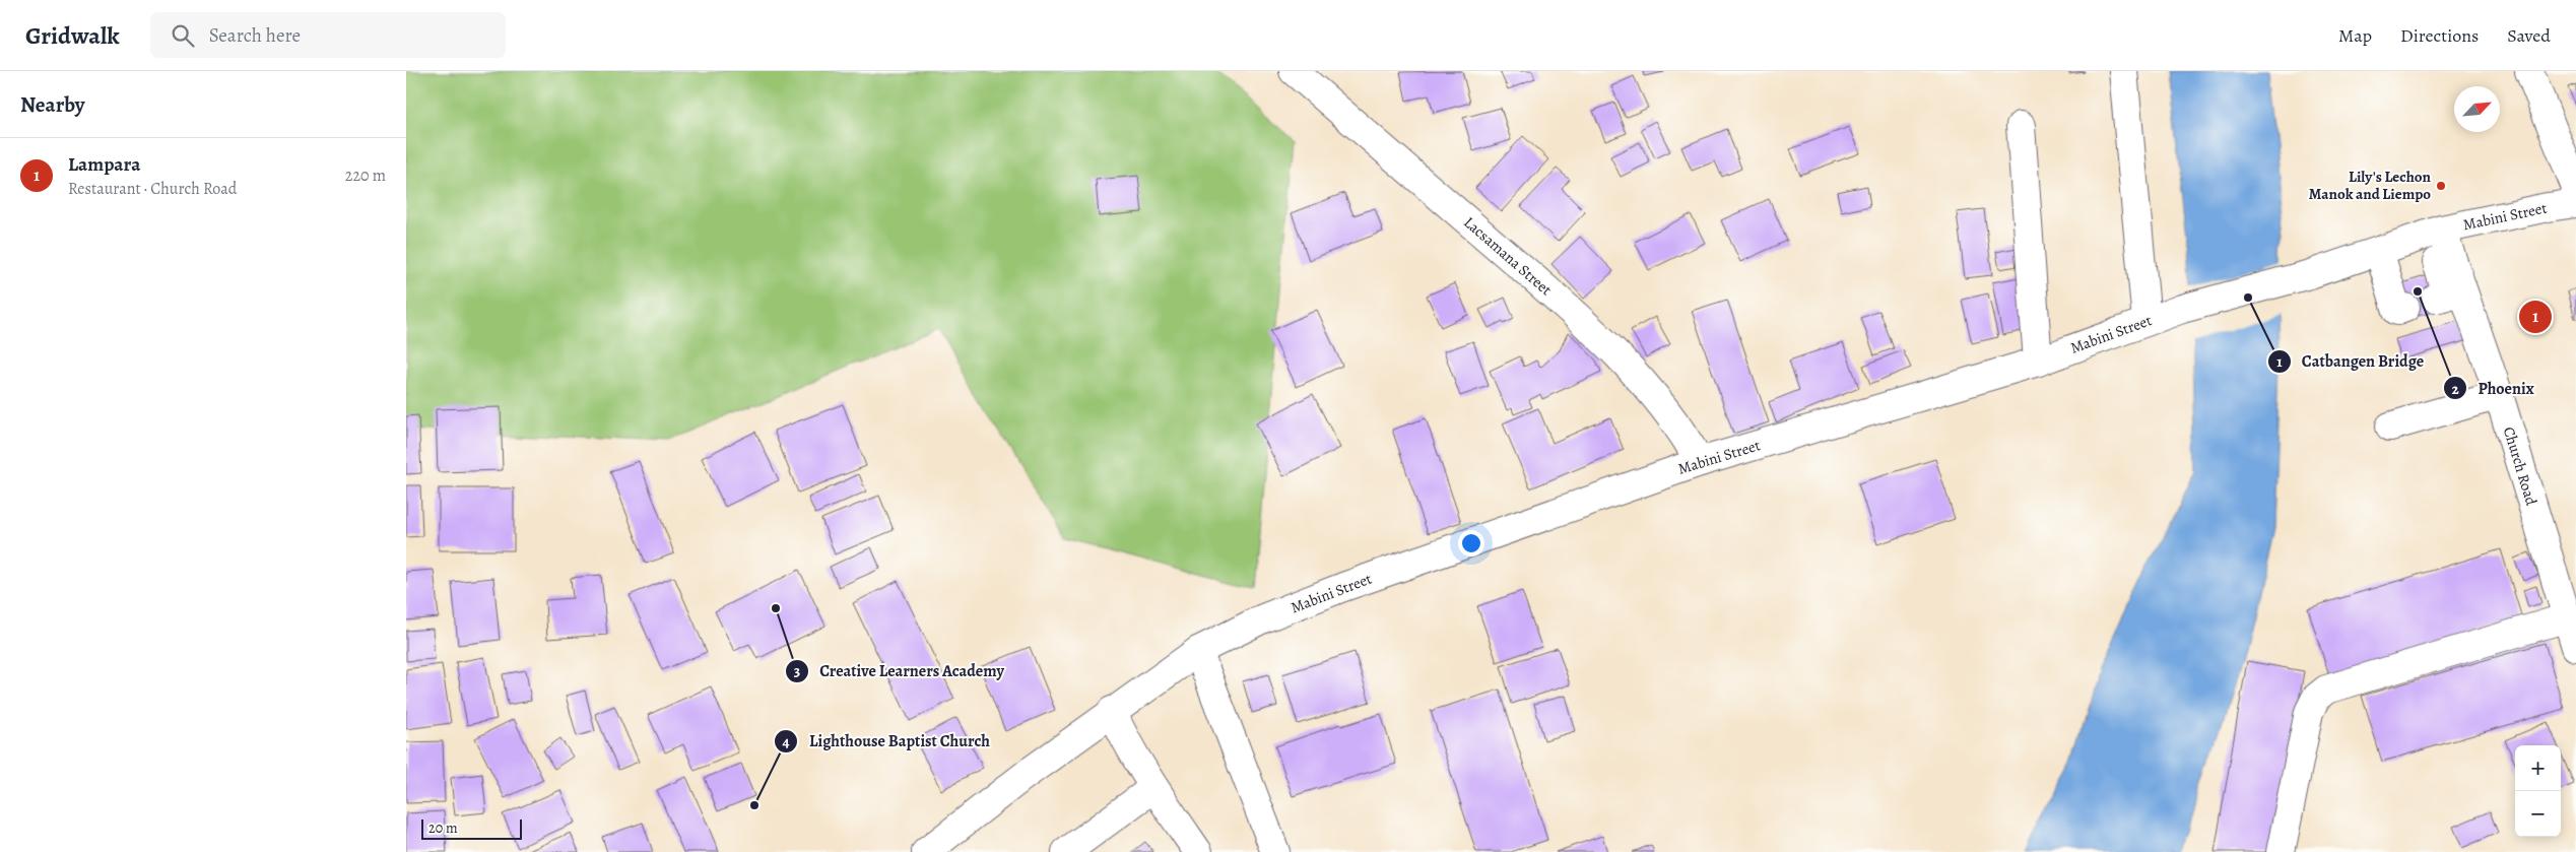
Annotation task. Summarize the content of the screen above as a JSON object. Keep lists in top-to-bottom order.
{
  "streets": {
    "street": ["Mabini Street", "Lacsamana Street", "Church Road"]
  },
  "crossings": [
    ["Mabini Street", "Lacsamana Street"],
    ["Mabini Street", "Church Road"]
  ],
  "places": [
    "Lily's Lechon Manok and Liempo",
    "Phoenix",
    "Catbangen Bridge",
    "Creative Learners Academy",
    "Lighthouse Baptist Church"
  ],
  "scale_bar": "20 m",
  "north": "top right",
  "page": {
    "header": "Gridwalk",
    "search": "Search here",
    "nav": ["Map", "Directions", "Saved"],
    "heading": "Nearby",
    "list": [
      {
        "mark": "1",
        "name": "Lampara",
        "note": "Restaurant · Church Road",
        "value": "220 m"
      }
    ],
    "pins": "1",
    "map_buttons": ["+", "−"],
    "scale": "20 m"
  }
}
